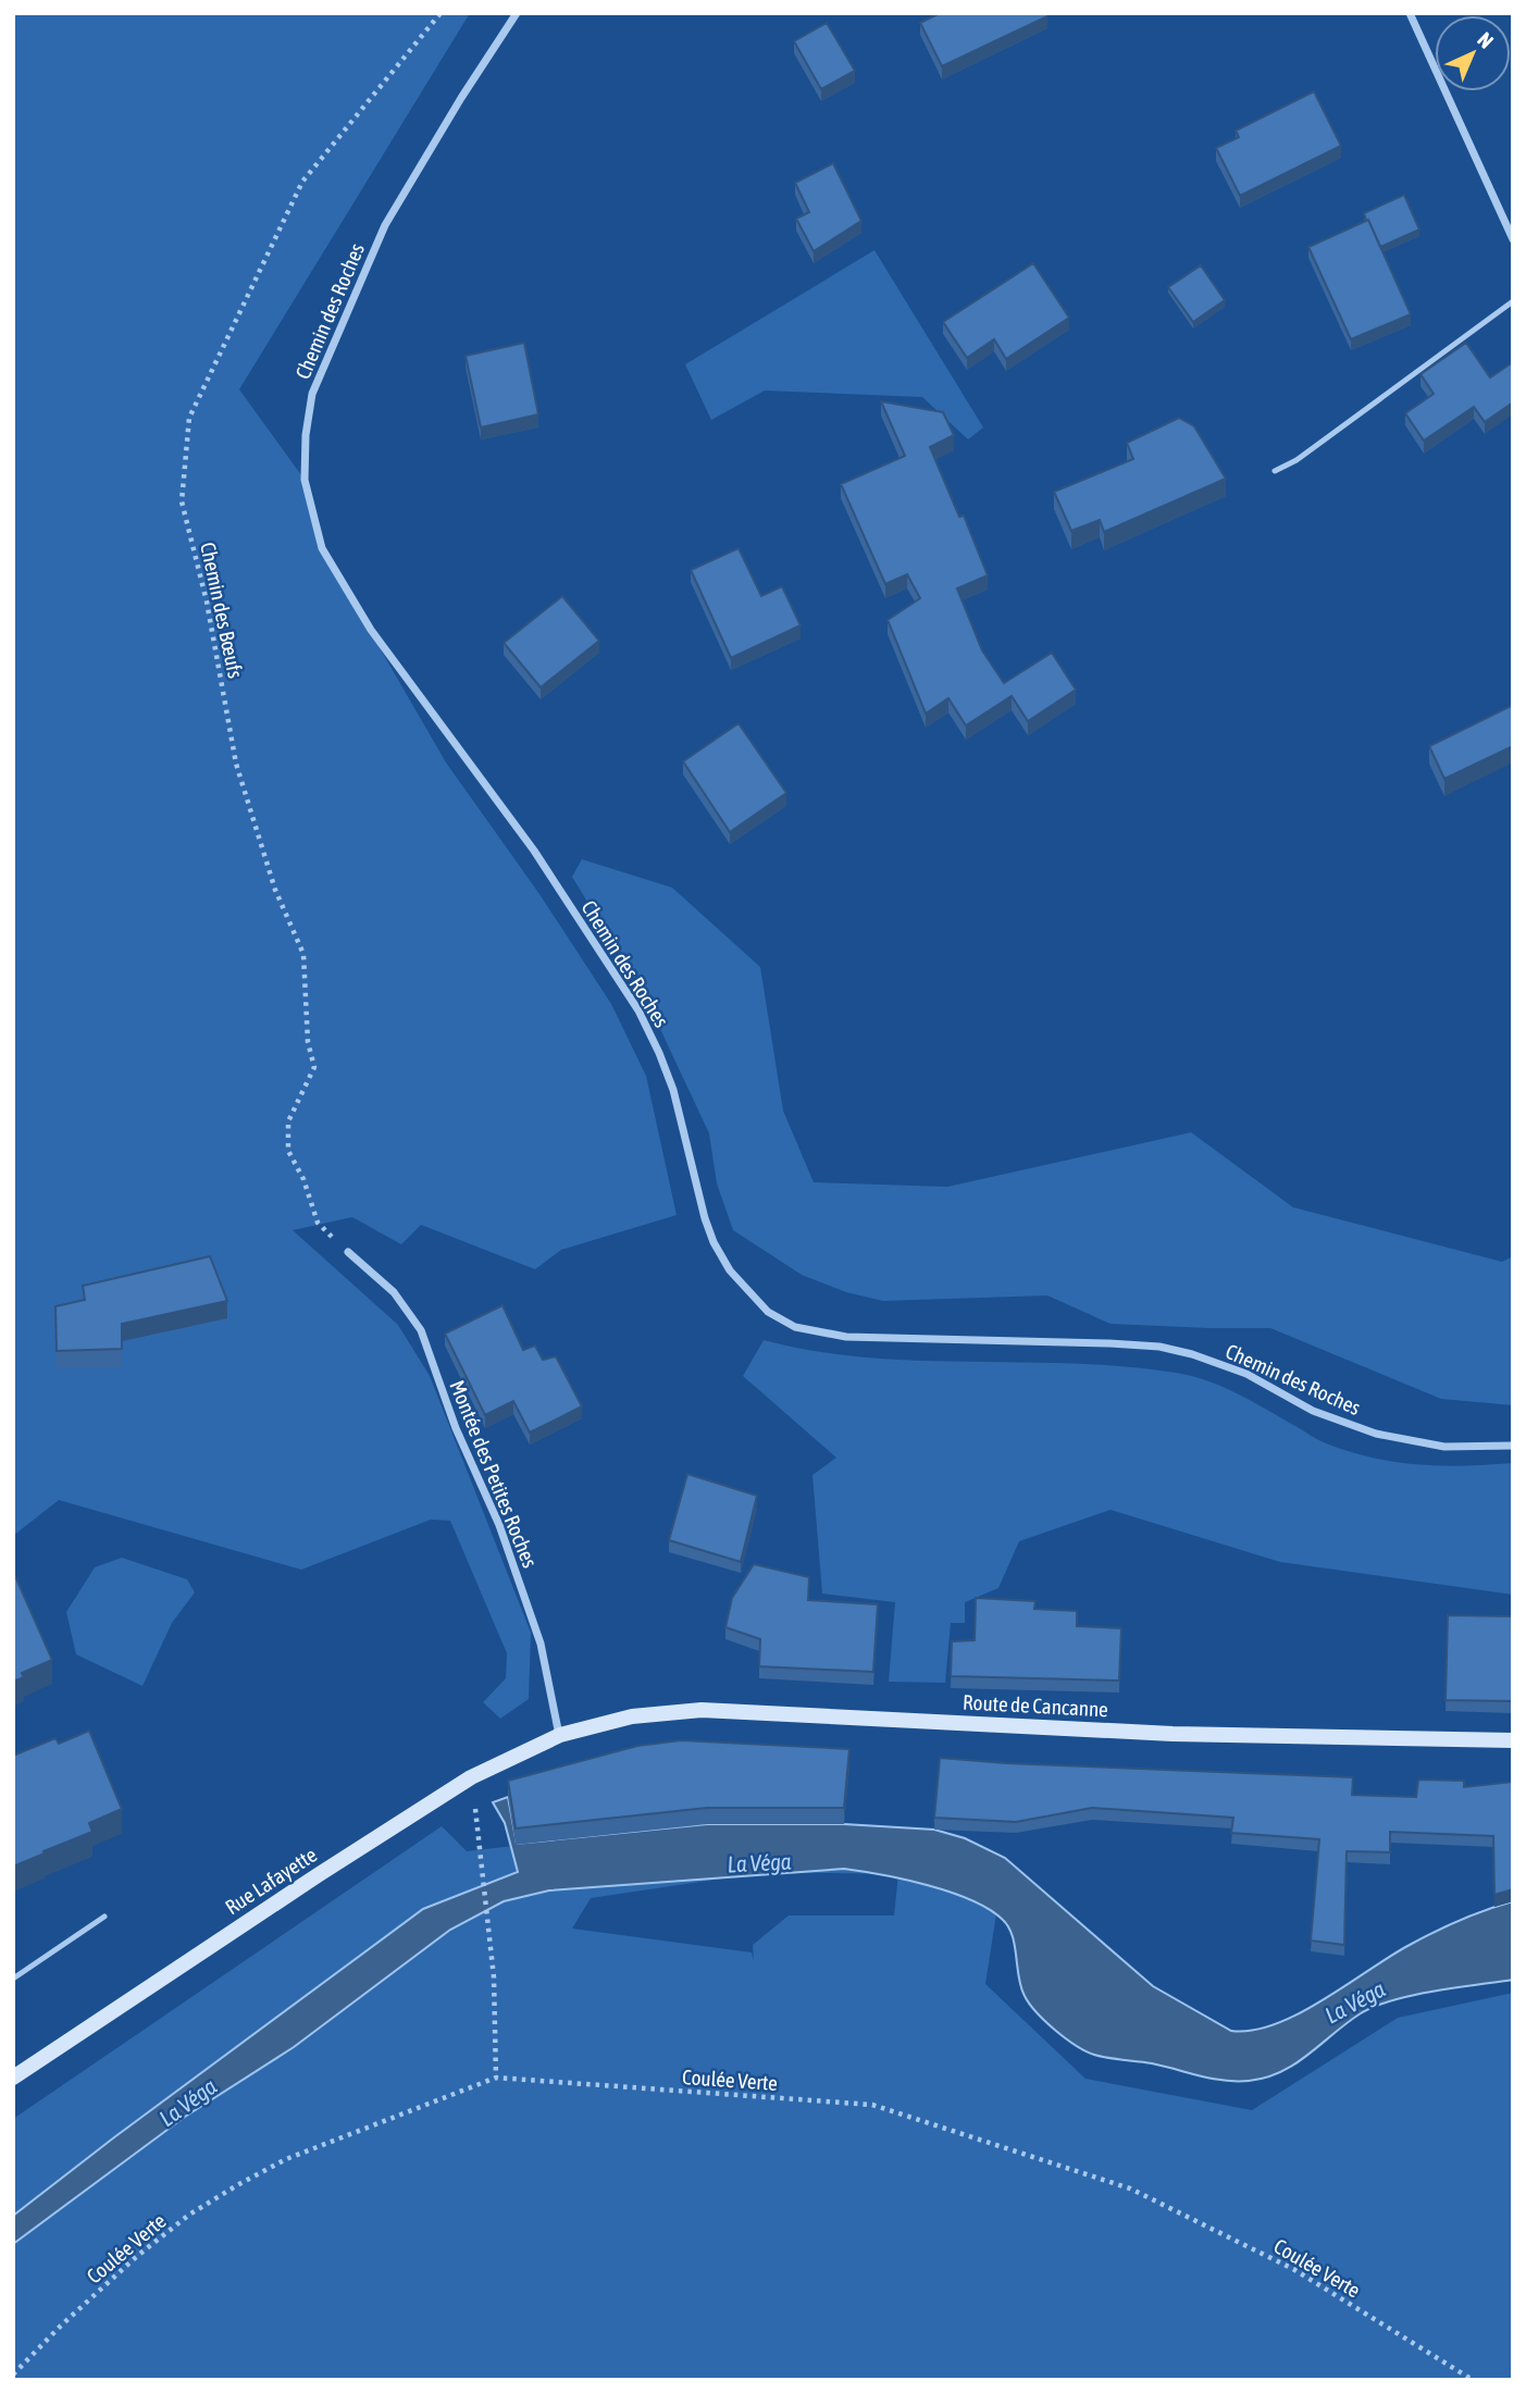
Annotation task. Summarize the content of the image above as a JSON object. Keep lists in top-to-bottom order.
{
  "streets": {
    "main road": ["Route de Cancanne", "Rue Lafayette"],
    "street": ["Chemin des Roches", "Montée des Petites Roches"],
    "path": ["Chemin des Bœufs", "Coulée Verte"]
  },
  "crossings": [
    ["Chemin des Bœufs", "Montée des Petites Roches"],
    ["Montée des Petites Roches", "Route de Cancanne"],
    ["Montée des Petites Roches", "Rue Lafayette"],
    ["Route de Cancanne", "Rue Lafayette"]
  ],
  "water": ["La Véga"],
  "north": "top right"
}
